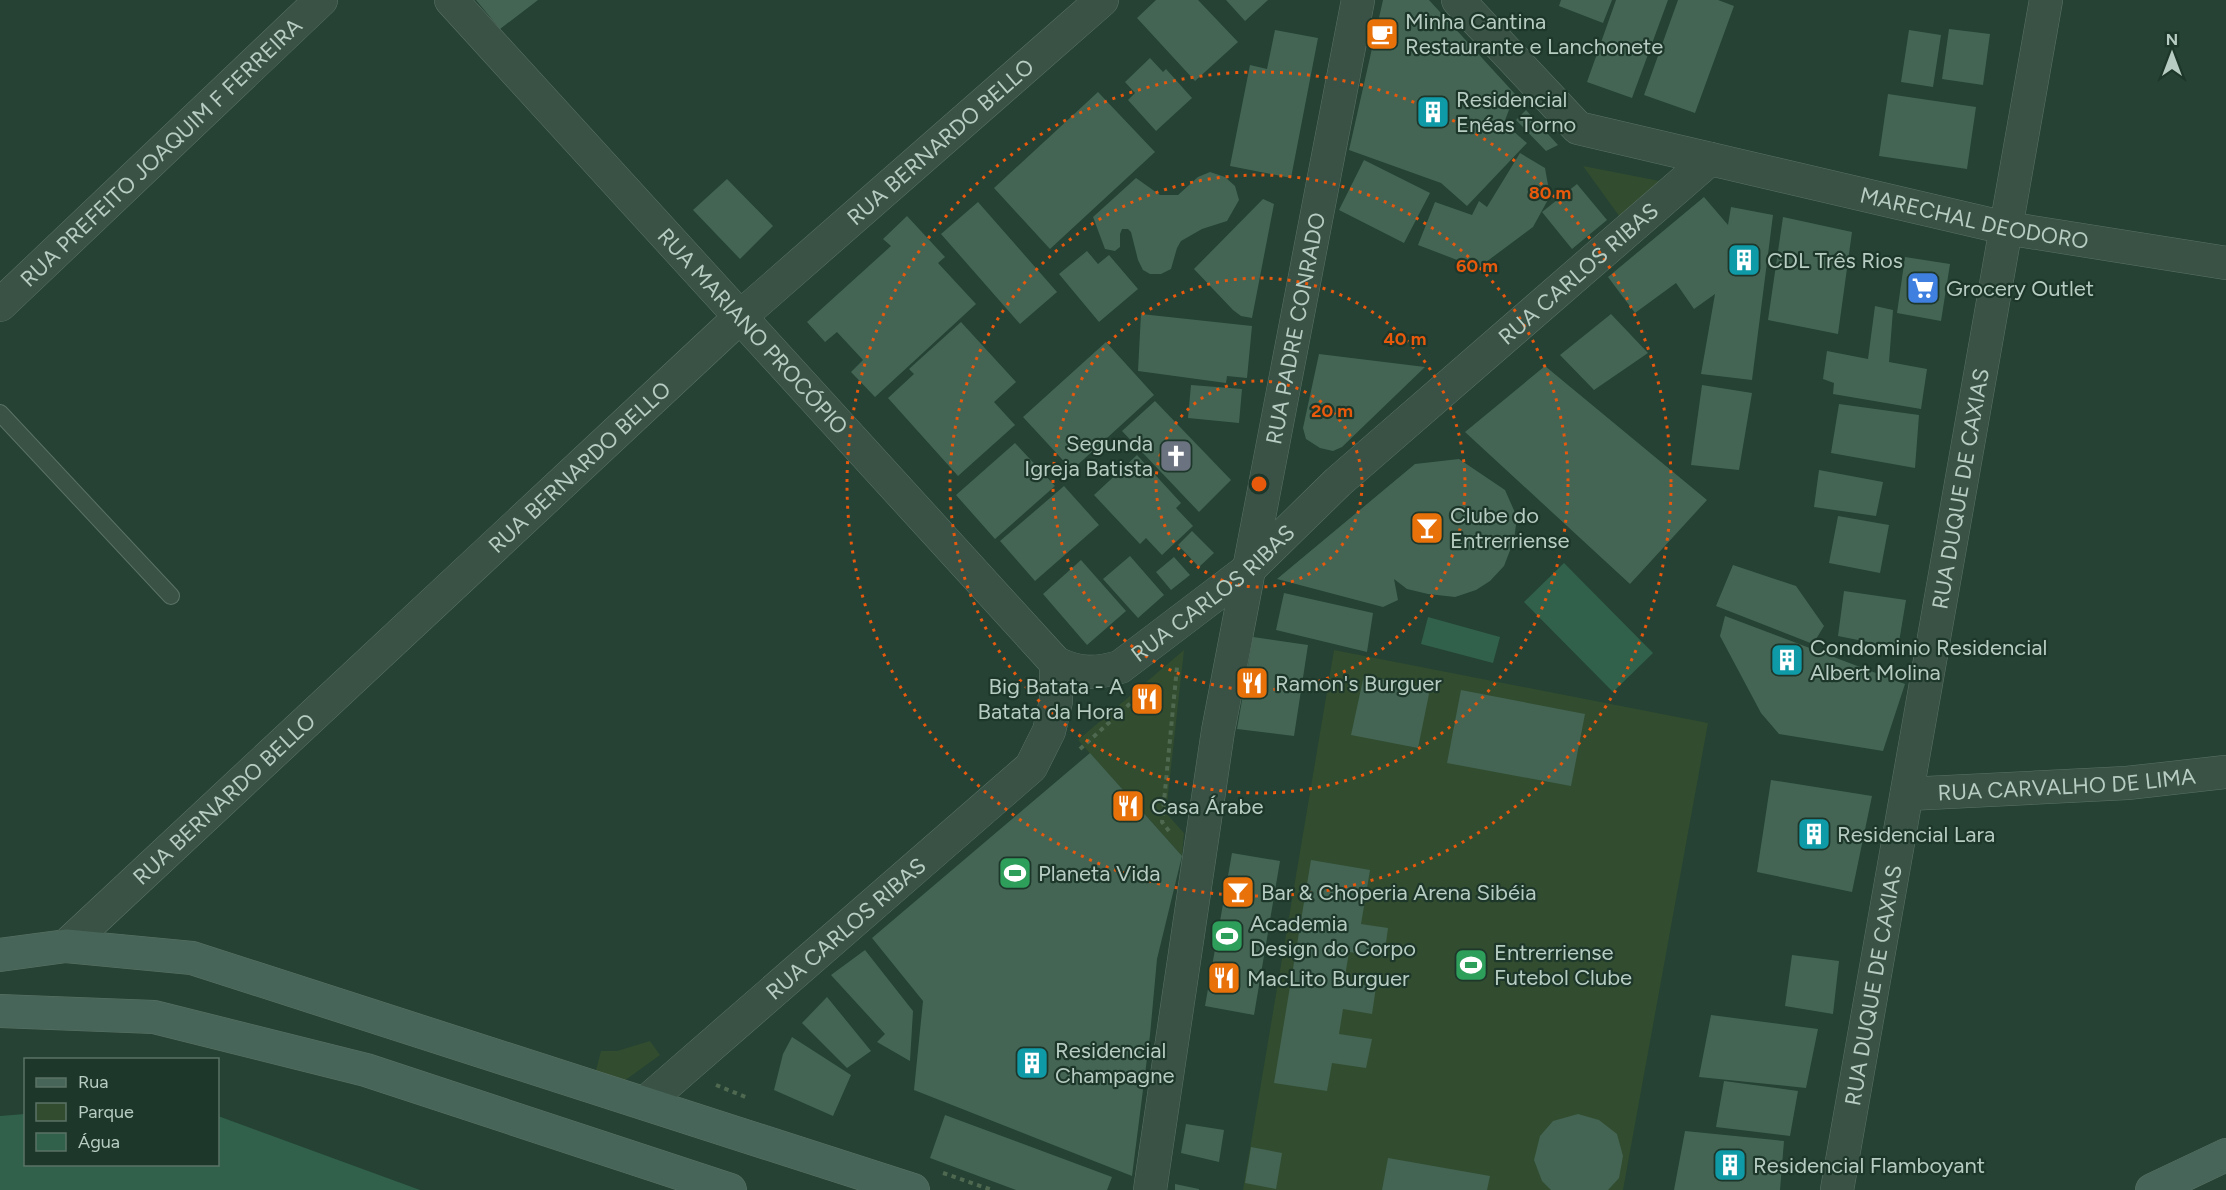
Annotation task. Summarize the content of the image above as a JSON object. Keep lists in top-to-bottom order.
{
  "streets": {
    "street": [
      "RUA BERNARDO BELLO",
      "RUA PREFEITO JOAQUIM F FERREIRA",
      "MARECHAL DEODORO",
      "RUA CARLOS RIBAS",
      "RUA PADRE CONRADO",
      "RUA MARIANO PROCÓPIO",
      "RUA DUQUE DE CAXIAS",
      "RUA CARVALHO DE LIMA"
    ]
  },
  "crossings": [
    ["RUA BERNARDO BELLO", "RUA MARIANO PROCÓPIO"],
    ["MARECHAL DEODORO", "RUA CARLOS RIBAS"],
    ["MARECHAL DEODORO", "RUA DUQUE DE CAXIAS"],
    ["RUA CARLOS RIBAS", "RUA PADRE CONRADO"],
    ["RUA CARLOS RIBAS", "RUA MARIANO PROCÓPIO"],
    ["RUA DUQUE DE CAXIAS", "RUA CARVALHO DE LIMA"]
  ],
  "places": {
    "cafe": ["Minha Cantina Restaurante e Lanchonete"],
    "building": [
      "Residencial Enéas Torno",
      "CDL Três Rios",
      "Condominio Residencial Albert Molina",
      "Residencial Lara",
      "Residencial Champagne",
      "Residencial Flamboyant"
    ],
    "supermarket": ["Grocery Outlet"],
    "church": ["Segunda Igreja Batista"],
    "bar": ["Clube do Entrerriense", "Bar & Choperia Arena Sibéia"],
    "restaurant": [
      "Ramon's Burguer",
      "Big Batata - A Batata da Hora",
      "Casa Árabe",
      "MacLito Burguer"
    ],
    "sports": ["Planeta Vida", "Academia Design do Corpo", "Entrerriense Futebol Clube"]
  },
  "legend": ["Rua", "Parque", "Água"],
  "north": "top",
  "rings": [
    "80 m",
    "60 m",
    "40 m",
    "20 m"
  ]
}
